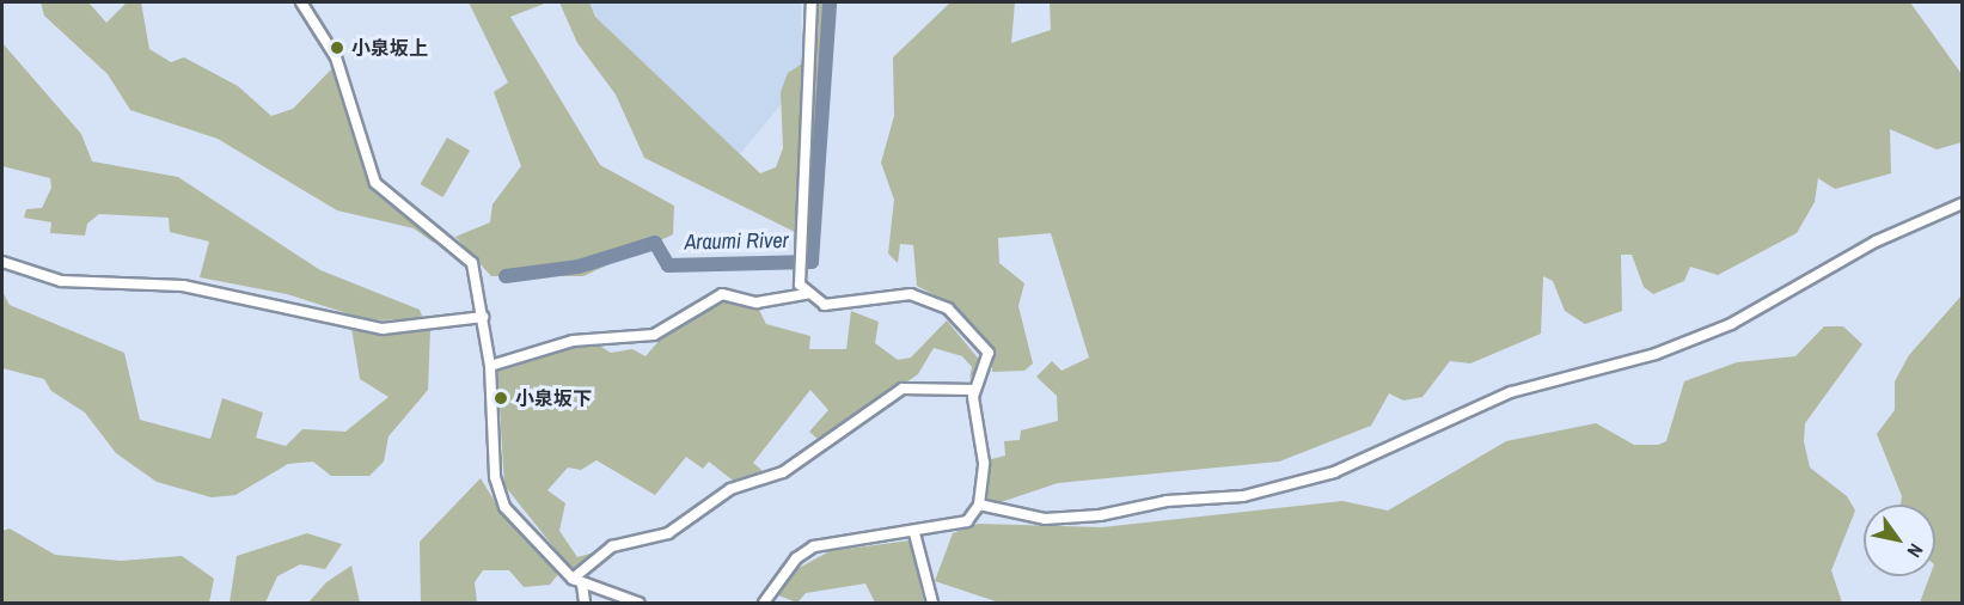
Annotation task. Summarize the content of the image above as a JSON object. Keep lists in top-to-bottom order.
{
  "water": ["Araumi River"],
  "places": ["小泉坂上", "小泉坂下"],
  "north": "bottom right"
}
